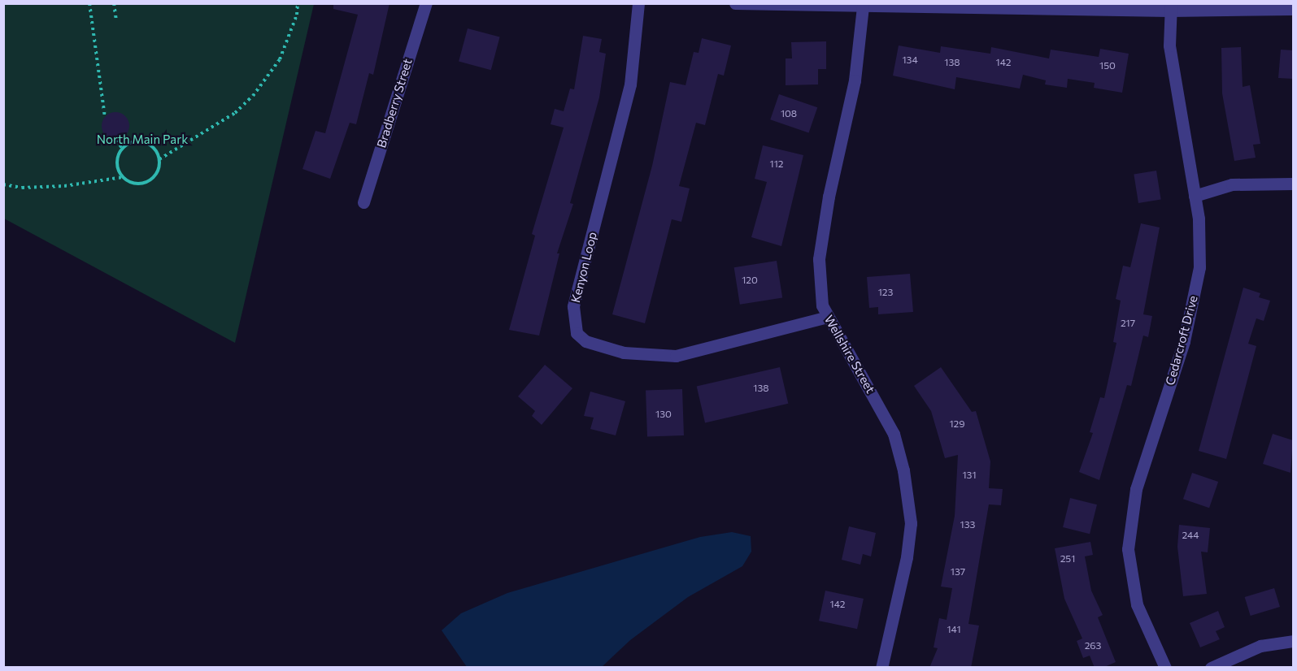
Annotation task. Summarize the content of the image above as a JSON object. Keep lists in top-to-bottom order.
{
  "streets": {
    "street": [
      "Bradberry Street",
      "Kenyon Loop",
      "Cedarcroft Drive",
      "Wellshire Street"
    ]
  },
  "crossings": [
    ["Kenyon Loop", "Wellshire Street"]
  ],
  "parks": ["North Main Park"],
  "house_numbers": [
    "134",
    "138",
    "142",
    "150",
    "108",
    "112",
    "120",
    "123",
    "217",
    "138",
    "130",
    "129",
    "131",
    "133",
    "244",
    "251",
    "137",
    "142",
    "141",
    "263"
  ]
}
